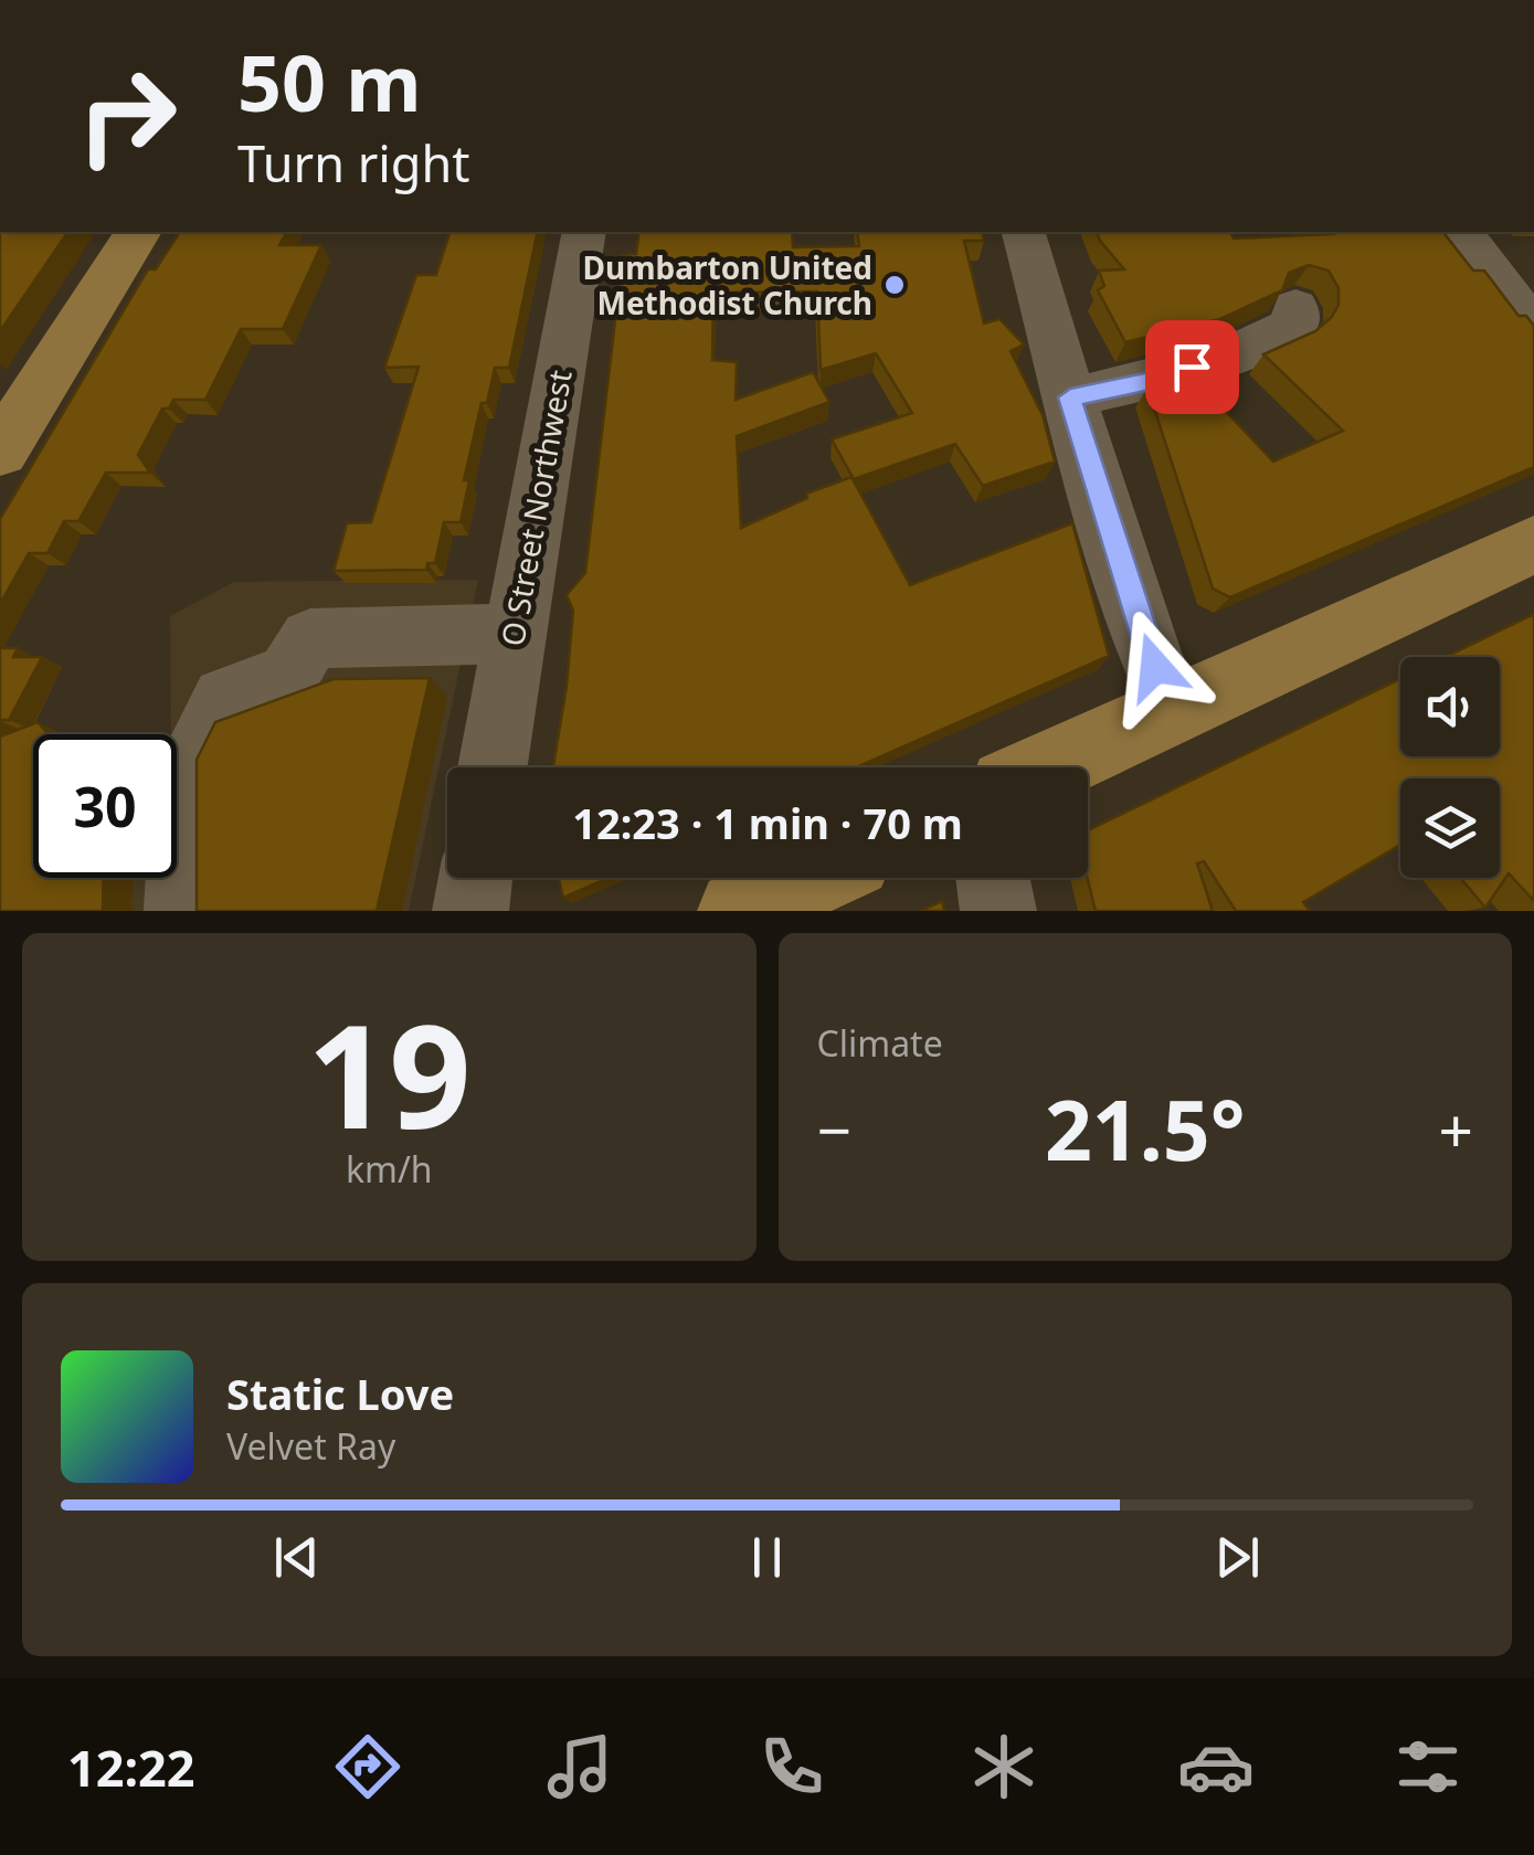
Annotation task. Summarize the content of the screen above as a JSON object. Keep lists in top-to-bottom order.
{
  "streets": {
    "street": ["O Street Northwest"]
  },
  "places": ["Dumbarton United Methodist Church"],
  "page": {
    "turn": ["50 m", "Turn right"],
    "limit": "30",
    "trip": "12:23 · 1 min · 70 m",
    "tile": [
      ["19", "km/h"],
      "Climate"
    ],
    "heat": ["−", "21.5°", "+"],
    "song": ["Static Love", "Velvet Ray"],
    "tabs": "12:22"
  }
}
